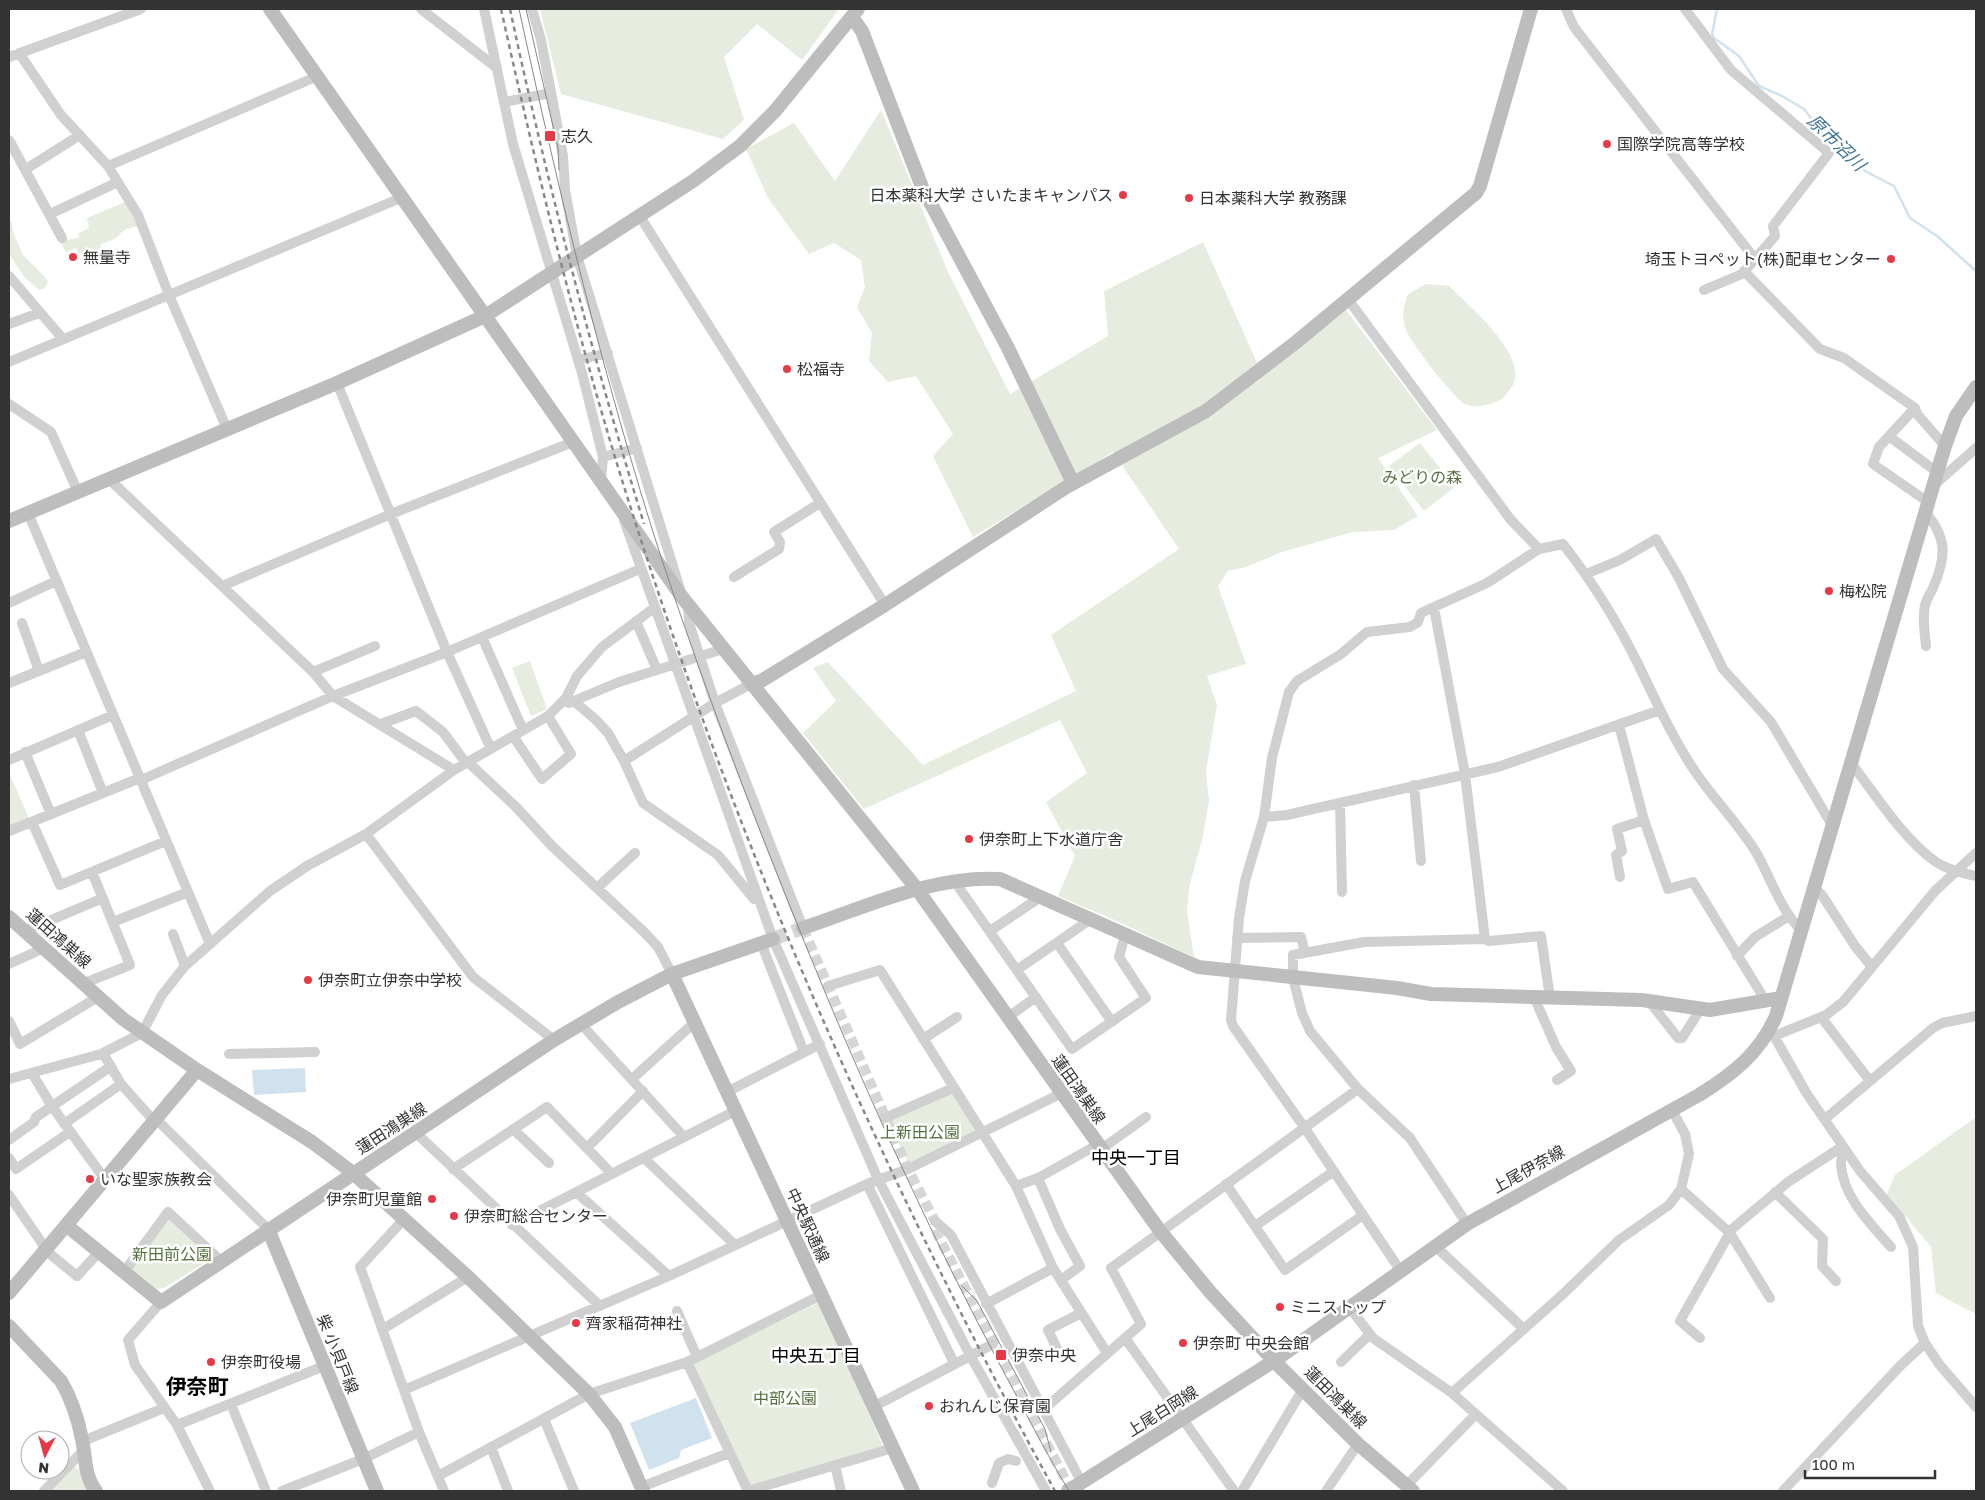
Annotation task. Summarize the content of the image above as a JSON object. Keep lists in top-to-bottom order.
{
  "streets": {
    "street": [
      "蓮田鴻巣線",
      "上尾伊奈線",
      "中央駅通線",
      "柴 小貝戸線",
      "上尾白岡線"
    ]
  },
  "crossings": [
    ["蓮田鴻巣線", "上尾伊奈線"],
    ["蓮田鴻巣線", "中央駅通線"],
    ["蓮田鴻巣線", "上尾白岡線"],
    ["上尾伊奈線", "上尾白岡線"]
  ],
  "districts": ["中央一丁目", "中央五丁目", "伊奈町"],
  "water": ["原市沼川"],
  "parks": [
    "みどりの森",
    "上新田公園",
    "新田前公園",
    "中部公園"
  ],
  "places": {
    "transit": ["志久", "伊奈中央"],
    "other": [
      "国際学院高等学校",
      "日本薬科大学 さいたまキャンパス",
      "日本薬科大学 教務課",
      "無量寺",
      "埼玉トヨペット(株)配車センター",
      "松福寺",
      "梅松院",
      "伊奈町上下水道庁舎",
      "伊奈町立伊奈中学校",
      "いな聖家族教会",
      "伊奈町児童館",
      "伊奈町総合センター",
      "ミニストップ",
      "齊家稲荷神社",
      "伊奈町 中央会館",
      "伊奈町役場",
      "おれんじ保育園"
    ]
  },
  "scale_bar": "100 m",
  "north": "bottom"
}
